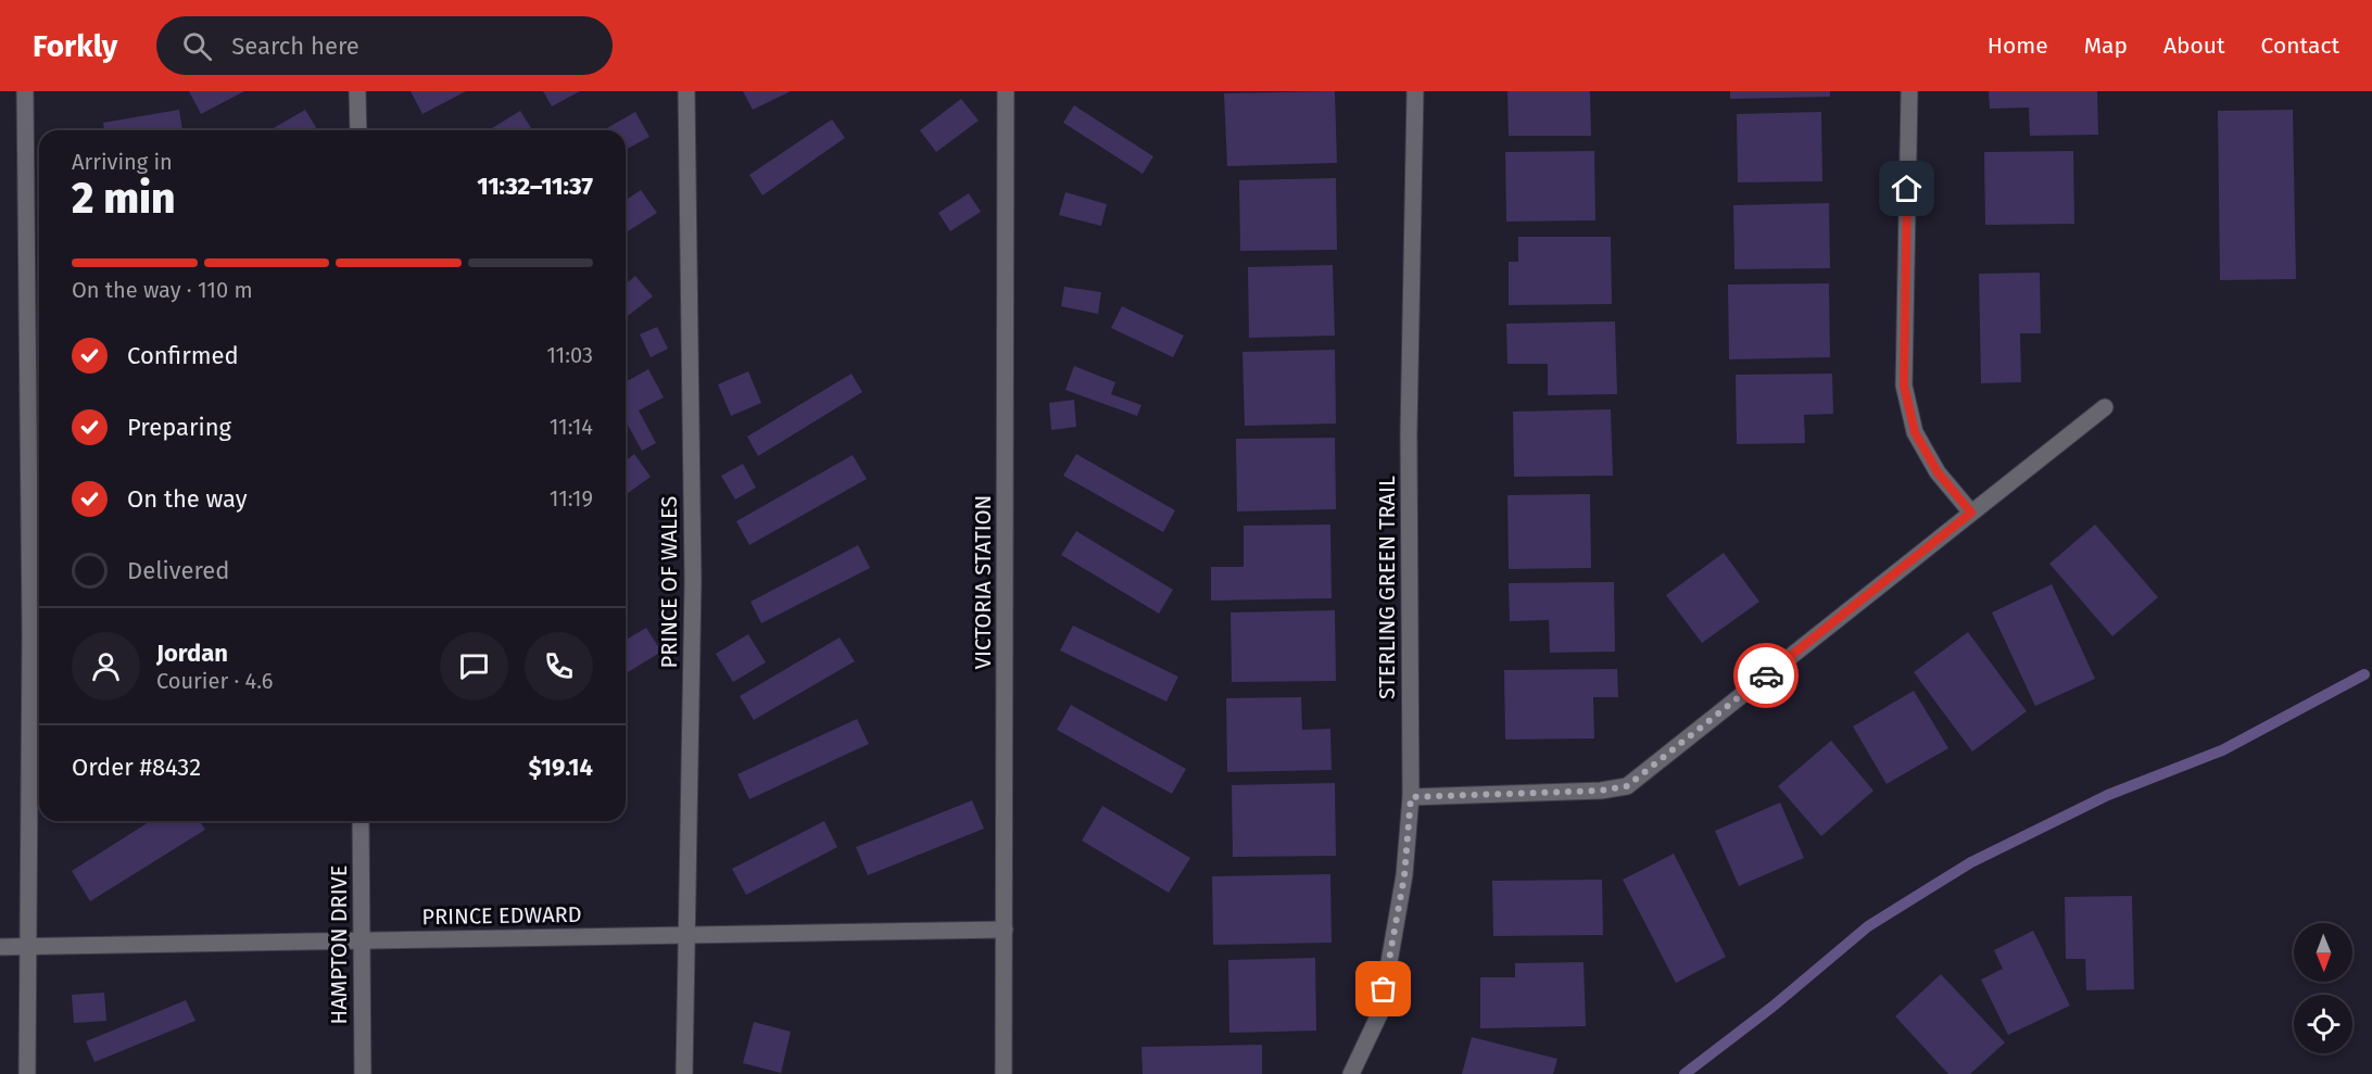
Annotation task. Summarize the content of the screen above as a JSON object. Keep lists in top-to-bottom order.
{
  "streets": {
    "street": [
      "PRINCE OF WALES",
      "VICTORIA STATION",
      "STERLING GREEN TRAIL",
      "PRINCE EDWARD",
      "HAMPTON DRIVE"
    ]
  },
  "crossings": [
    ["PRINCE OF WALES", "PRINCE EDWARD"],
    ["VICTORIA STATION", "PRINCE EDWARD"],
    ["PRINCE EDWARD", "HAMPTON DRIVE"]
  ],
  "north": "bottom",
  "page": {
    "header": "Forkly",
    "search": "Search here",
    "nav": [
      "Home",
      "Map",
      "About",
      "Contact"
    ],
    "heading": ["2 min", "Arriving in", "11:32–11:37"],
    "panel": [
      "Jordan",
      "Courier · 4.6",
      "Order #8432",
      "$19.14"
    ],
    "bar": "On the way · 110 m",
    "list": [
      ["Confirmed", "11:03"],
      ["Preparing", "11:14"],
      ["On the way", "11:19"],
      "Delivered"
    ]
  }
}
